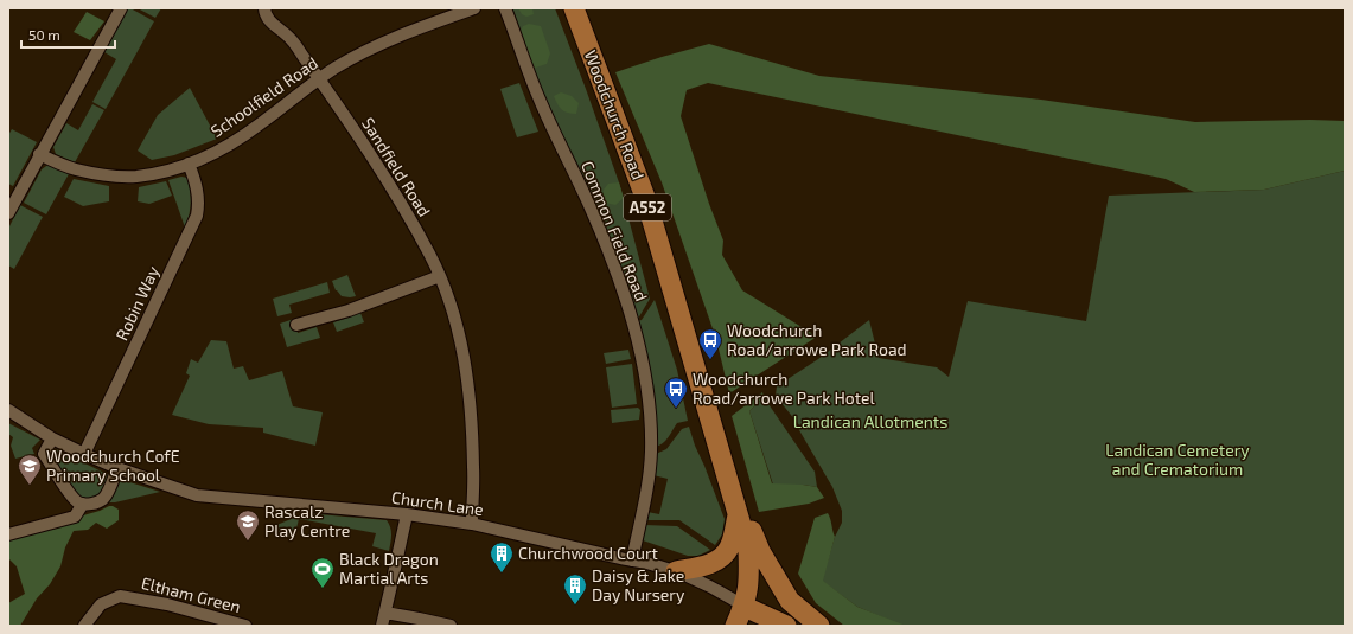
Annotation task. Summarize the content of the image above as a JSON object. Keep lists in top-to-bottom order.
{
  "streets": {
    "main road": ["Woodchurch Road", "A552"],
    "street": [
      "Schoolfield Road",
      "Sandfield Road",
      "Common Field Road",
      "Robin Way",
      "Church Lane",
      "Eltham Green"
    ]
  },
  "crossings": [
    ["Schoolfield Road", "Sandfield Road"],
    ["Schoolfield Road", "Robin Way"],
    ["Woodchurch Road", "Church Lane"],
    ["Sandfield Road", "Church Lane"],
    ["Common Field Road", "Church Lane"],
    ["Robin Way", "Church Lane"]
  ],
  "parks": ["Landican Allotments", "Landican Cemetery and Crematorium"],
  "places": {
    "bus stop": ["Woodchurch Road/arrowe Park Road", "Woodchurch Road/arrowe Park Hotel"],
    "school or university": ["Woodchurch CofE Primary School", "Rascalz Play Centre"],
    "building": ["Churchwood Court", "Daisy & Jake Day Nursery"],
    "sports": ["Black Dragon Martial Arts"]
  },
  "scale_bar": "50 m"
}
